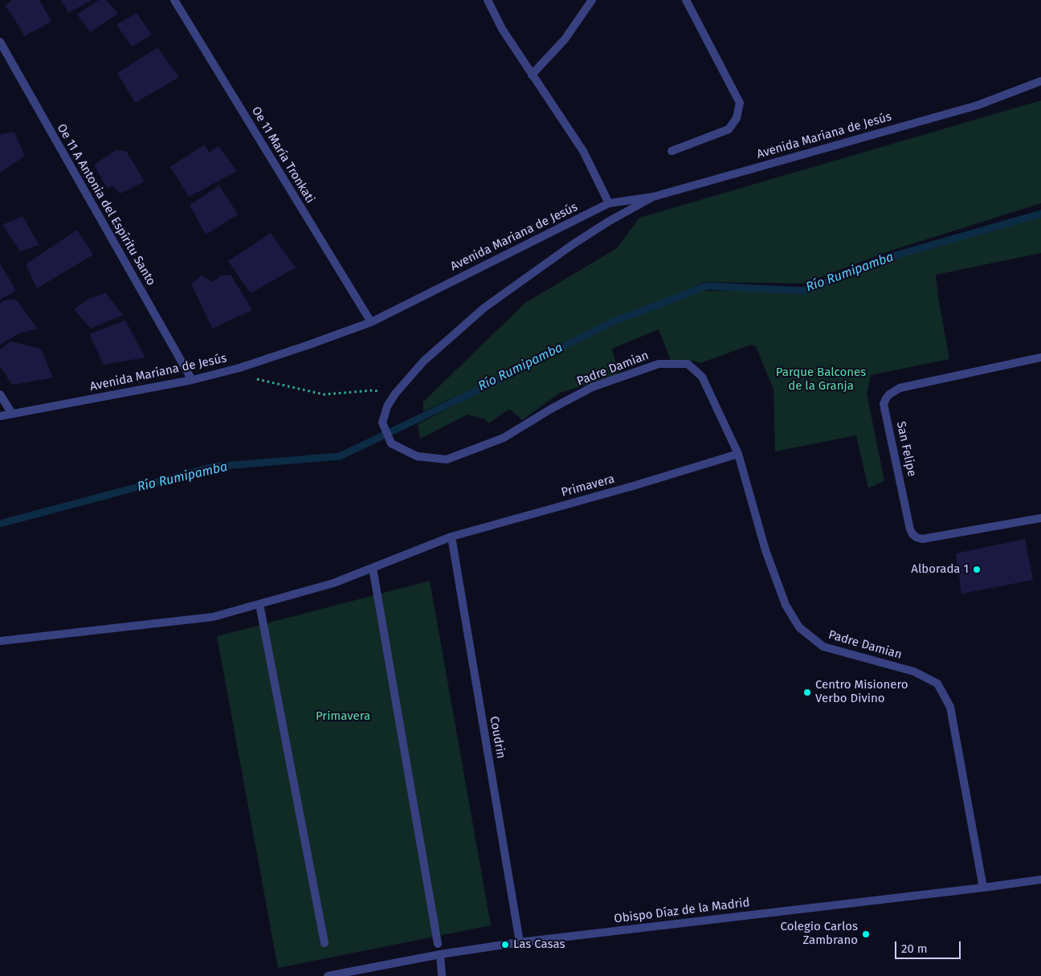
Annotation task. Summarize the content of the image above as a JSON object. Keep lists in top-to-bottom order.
{
  "streets": {
    "street": [
      "Avenida Mariana de Jesús",
      "Oe 11 María Tronkati",
      "Oe 11 A Antonia del Espíritu Santo",
      "Padre Damian",
      "San Felipe",
      "Primavera",
      "Coudrin",
      "Obispo Díaz de la Madrid"
    ]
  },
  "crossings": [
    ["Avenida Mariana de Jesús", "Oe 11 María Tronkati"],
    ["Avenida Mariana de Jesús", "Oe 11 A Antonia del Espíritu Santo"],
    ["Avenida Mariana de Jesús", "Padre Damian"],
    ["Padre Damian", "Primavera"],
    ["Padre Damian", "Obispo Díaz de la Madrid"],
    ["Primavera", "Coudrin"],
    ["Coudrin", "Obispo Díaz de la Madrid"]
  ],
  "water": ["Río Rumipamba"],
  "parks": ["Parque Balcones de la Granja", "Primavera"],
  "places": [
    "Alborada 1",
    "Centro Misionero Verbo Divino",
    "Colegio Carlos Zambrano",
    "Las Casas"
  ],
  "scale_bar": "20 m"
}
